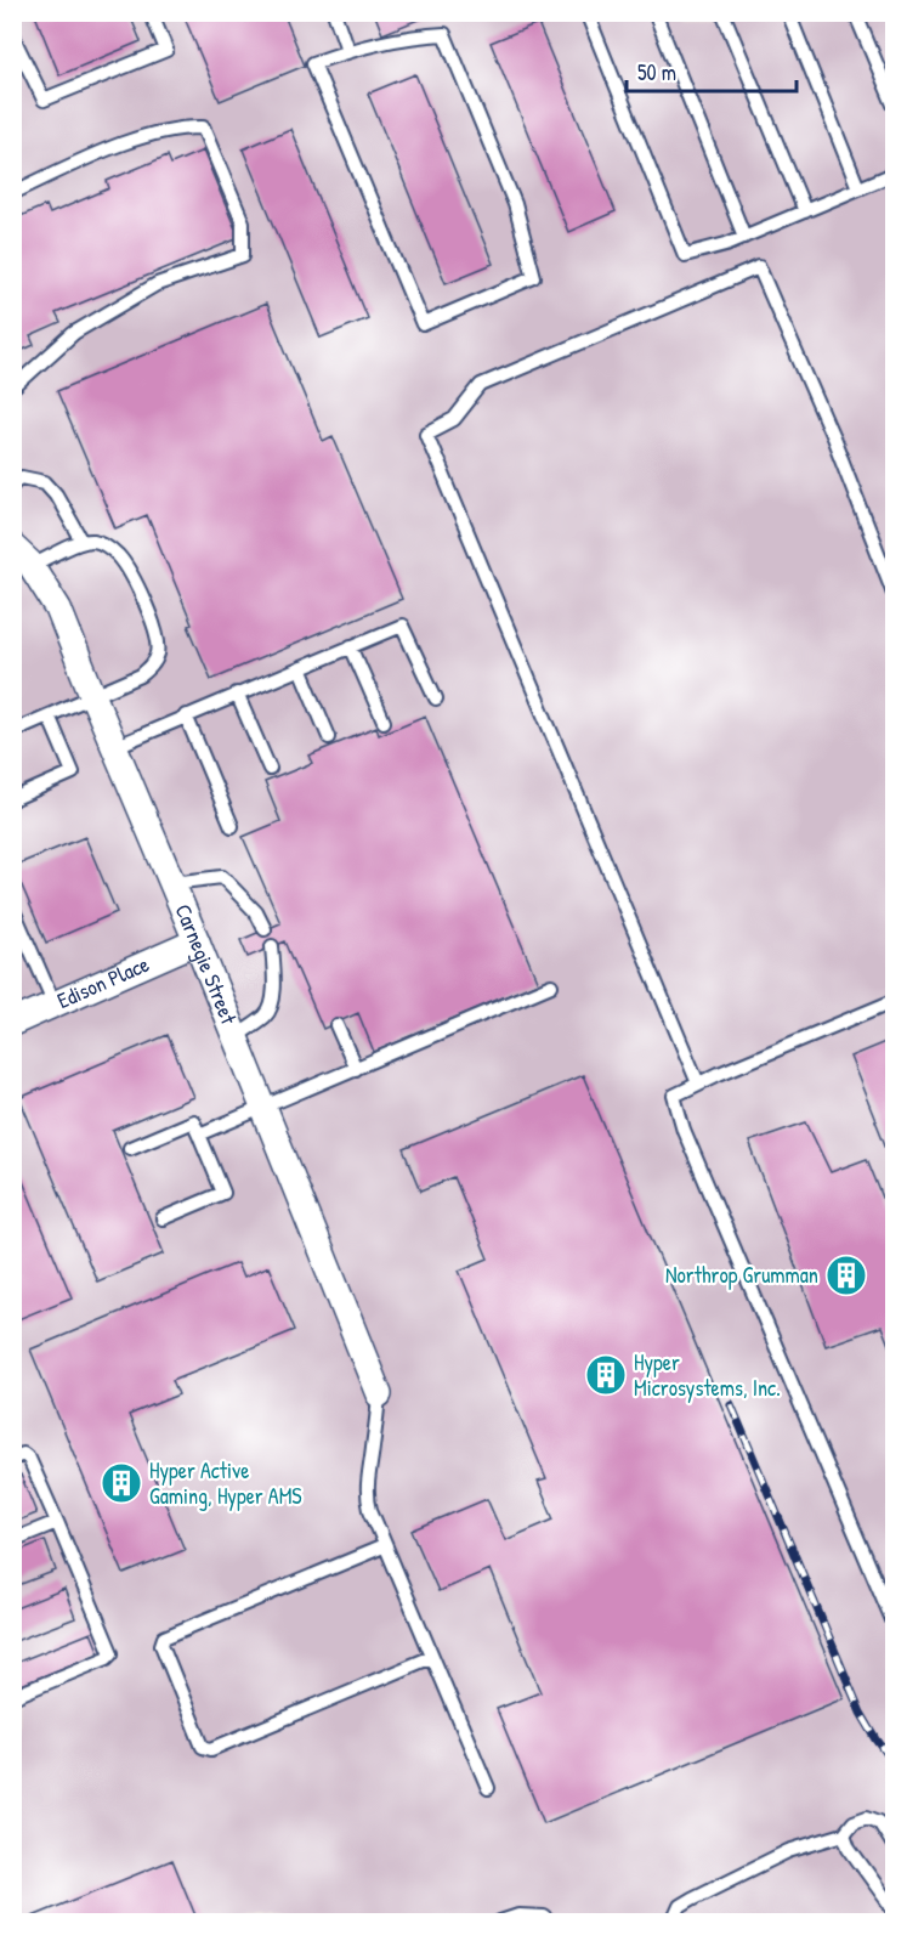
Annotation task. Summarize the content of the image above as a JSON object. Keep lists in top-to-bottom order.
{
  "streets": {
    "street": ["Carnegie Street", "Edison Place"]
  },
  "crossings": [
    ["Carnegie Street", "Edison Place"]
  ],
  "places": {
    "building": ["Northrop Grumman", "Hyper Microsystems, Inc.", "Hyper Active Gaming, Hyper AMS"]
  },
  "scale_bar": "50 m"
}
